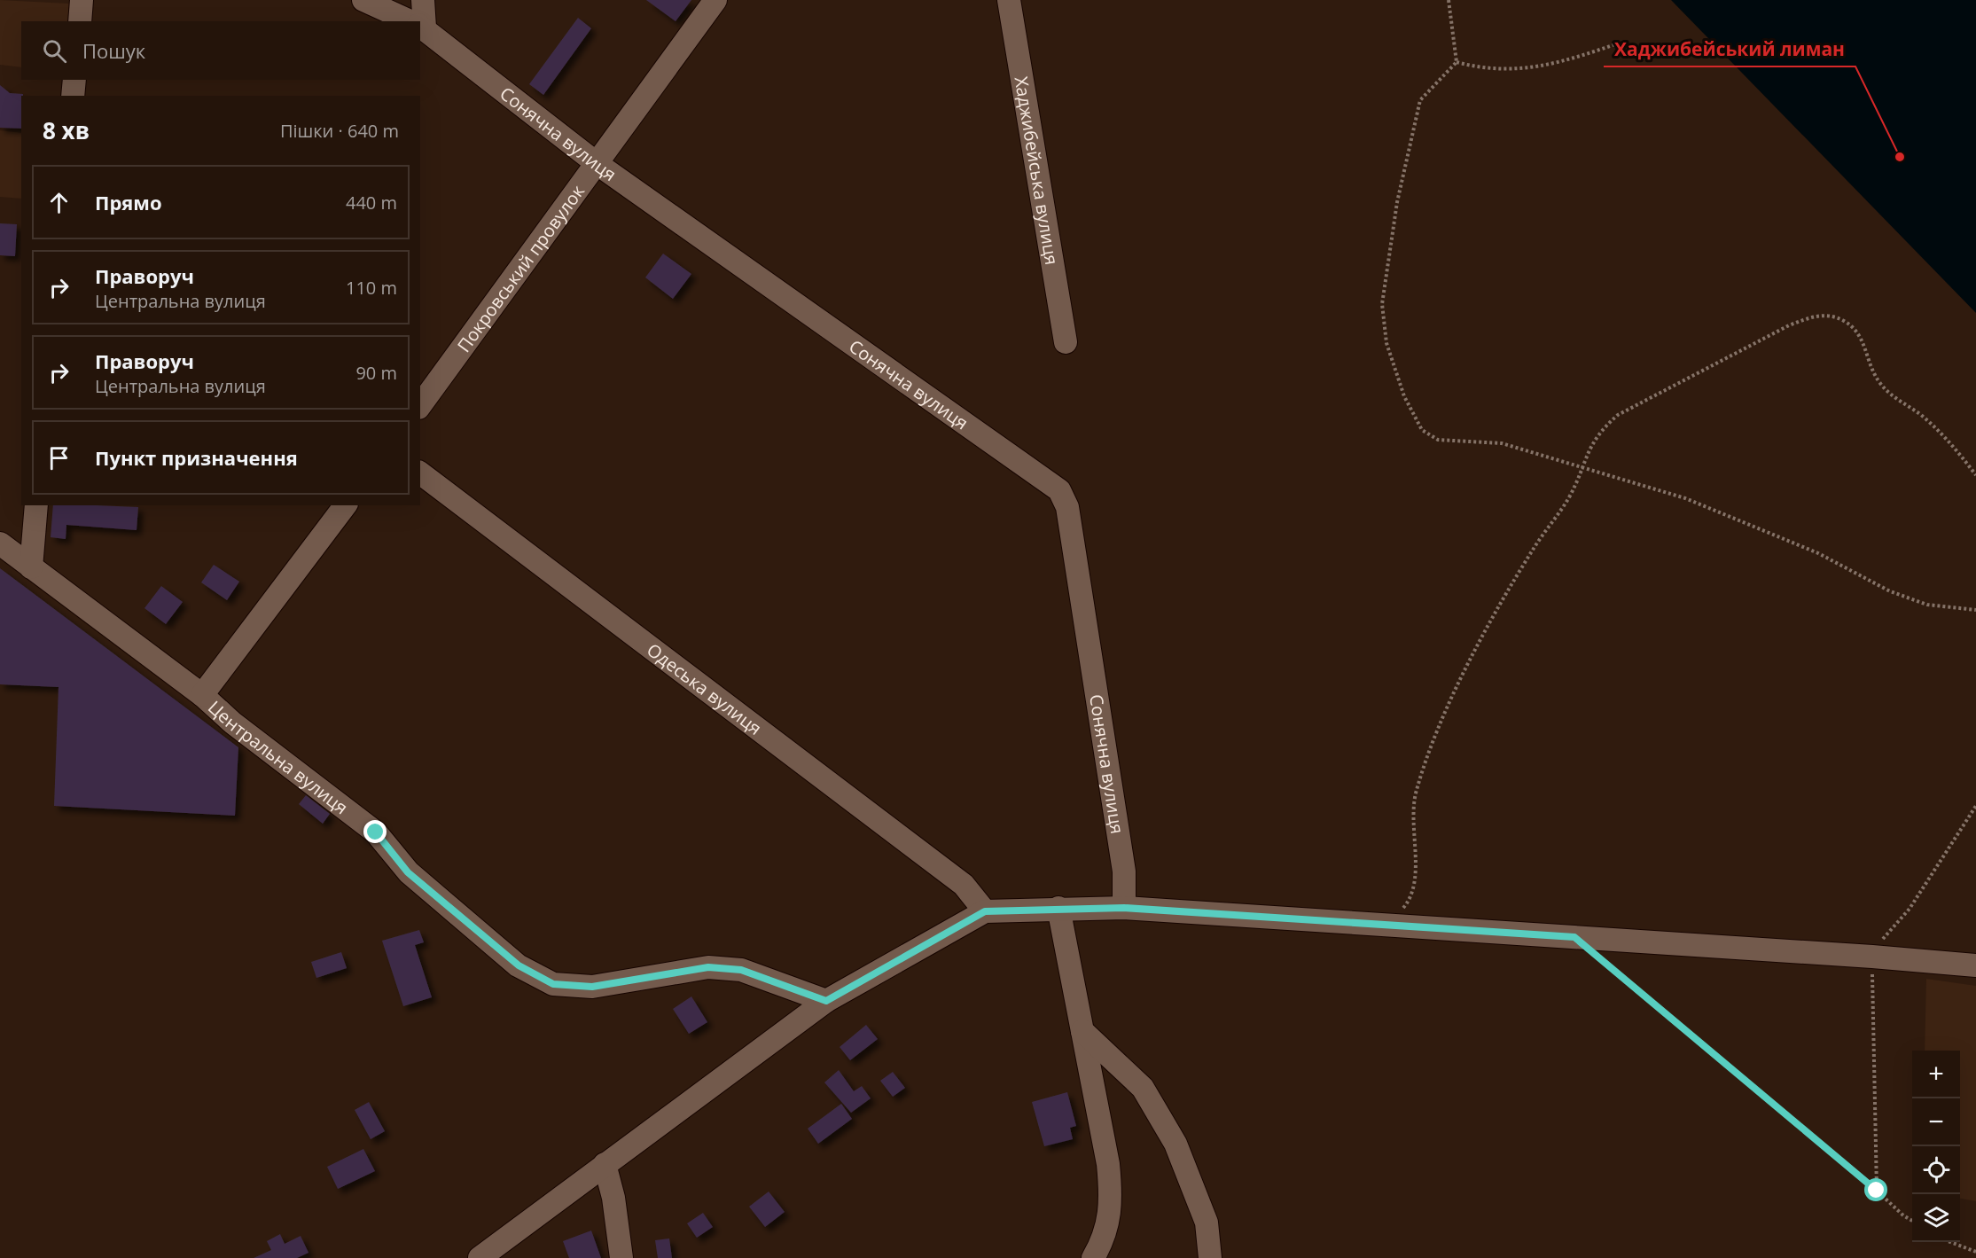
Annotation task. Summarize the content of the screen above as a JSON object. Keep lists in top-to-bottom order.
{
  "streets": {
    "street": [
      "Сонячна вулиця",
      "Хаджибейська вулиця",
      "Покровський провулок",
      "Одеська вулиця",
      "Центральна вулиця"
    ]
  },
  "crossings": [
    ["Сонячна вулиця", "Покровський провулок"]
  ],
  "places": ["Хаджибейський лиман"],
  "page": {
    "search": "Пошук",
    "heading": ["8 хв", "Пішки · 640 m"],
    "list": [
      ["Прямо", "440 m"],
      ["Праворуч", "Центральна вулиця", "110 m"],
      ["Праворуч", "Центральна вулиця", "90 m"],
      "Пункт призначення"
    ],
    "map_buttons": ["+", "−"]
  }
}
